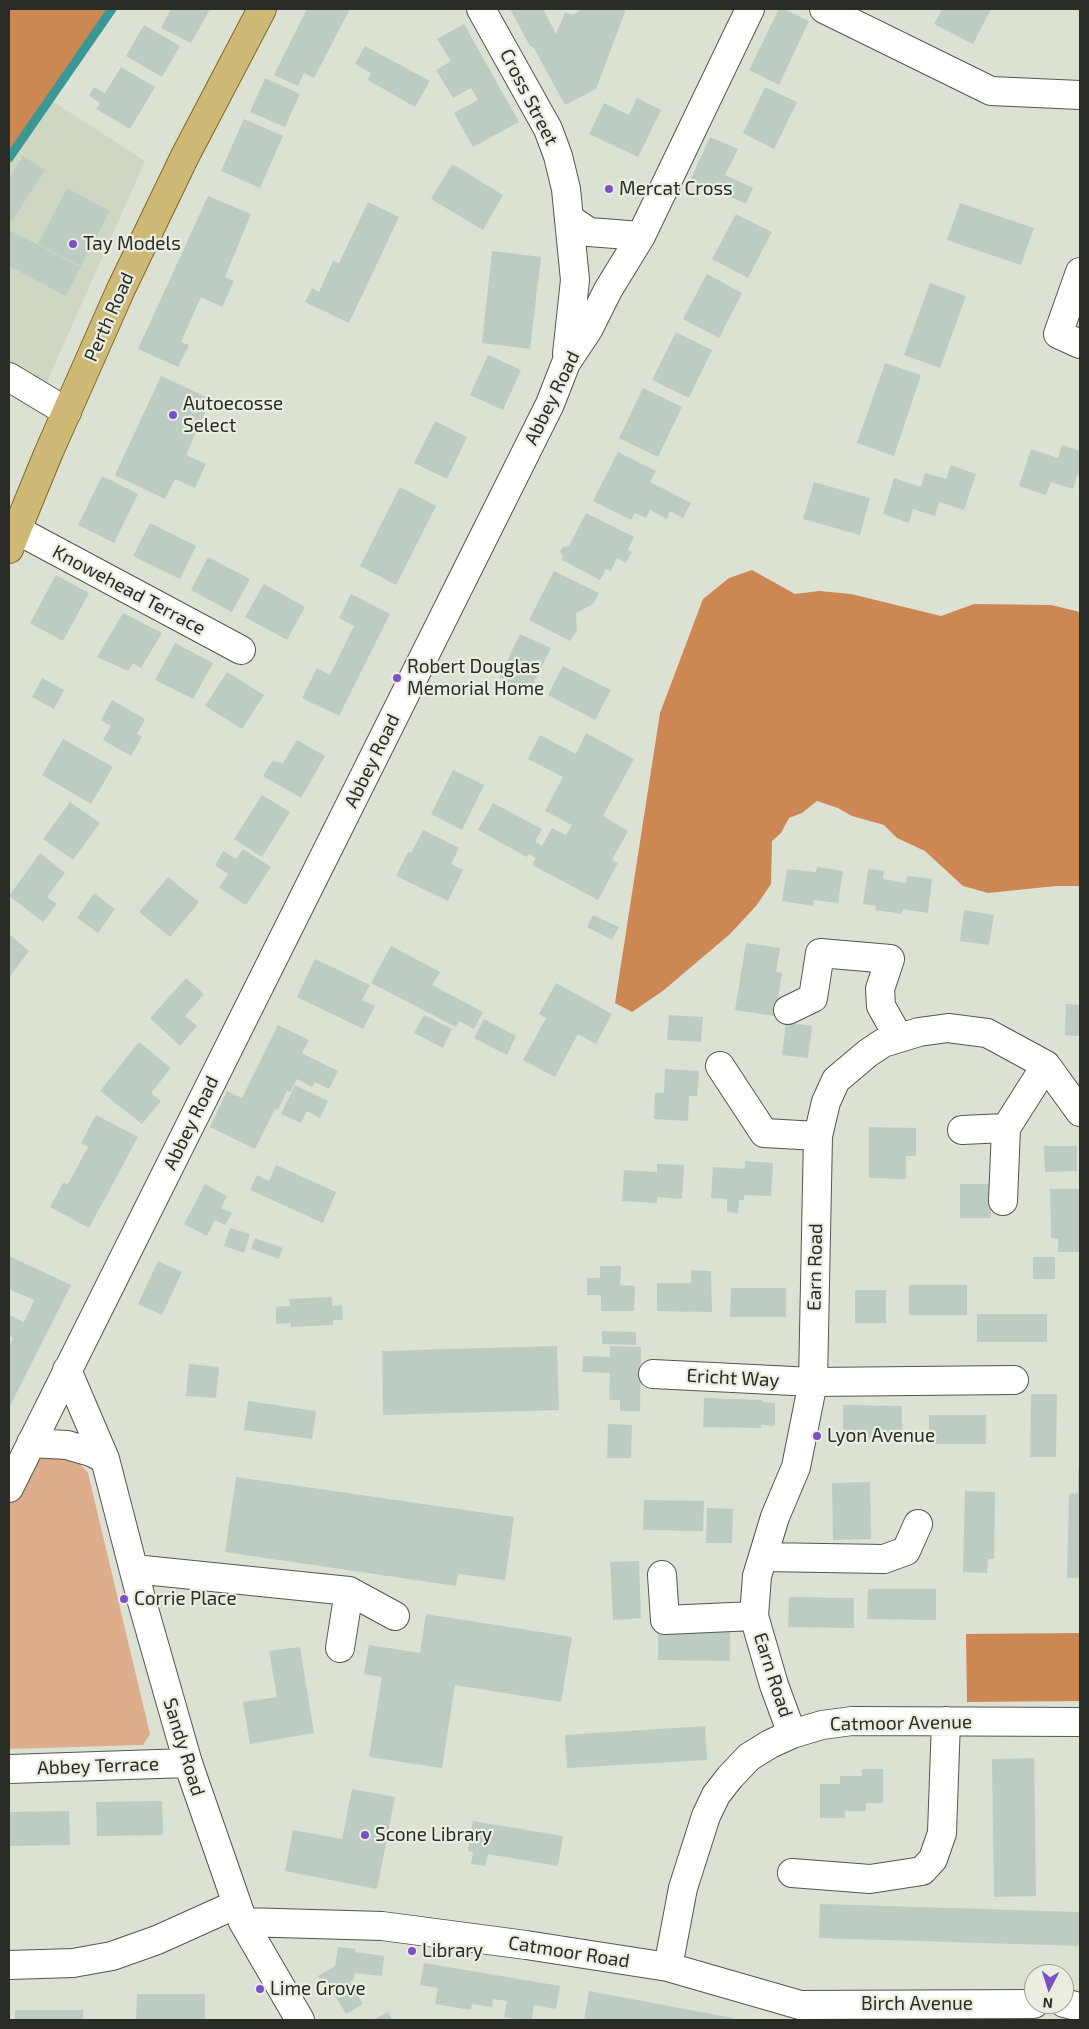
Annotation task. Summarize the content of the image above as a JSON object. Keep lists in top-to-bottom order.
{
  "streets": {
    "main road": ["Perth Road"],
    "street": [
      "Cross Street",
      "Abbey Road",
      "Knowehead Terrace",
      "Earn Road",
      "Ericht Way",
      "Catmoor Avenue",
      "Sandy Road",
      "Abbey Terrace",
      "Catmoor Road",
      "Birch Avenue"
    ]
  },
  "crossings": [
    ["Cross Street", "Abbey Road"],
    ["Perth Road", "Knowehead Terrace"],
    ["Abbey Road", "Sandy Road"],
    ["Earn Road", "Ericht Way"],
    ["Earn Road", "Catmoor Avenue"],
    ["Catmoor Avenue", "Catmoor Road"],
    ["Sandy Road", "Abbey Terrace"],
    ["Sandy Road", "Catmoor Road"],
    ["Catmoor Road", "Birch Avenue"]
  ],
  "places": [
    "Mercat Cross",
    "Tay Models",
    "Autoecosse Select",
    "Robert Douglas Memorial Home",
    "Lyon Avenue",
    "Corrie Place",
    "Scone Library",
    "Library",
    "Lime Grove"
  ],
  "north": "bottom"
}
